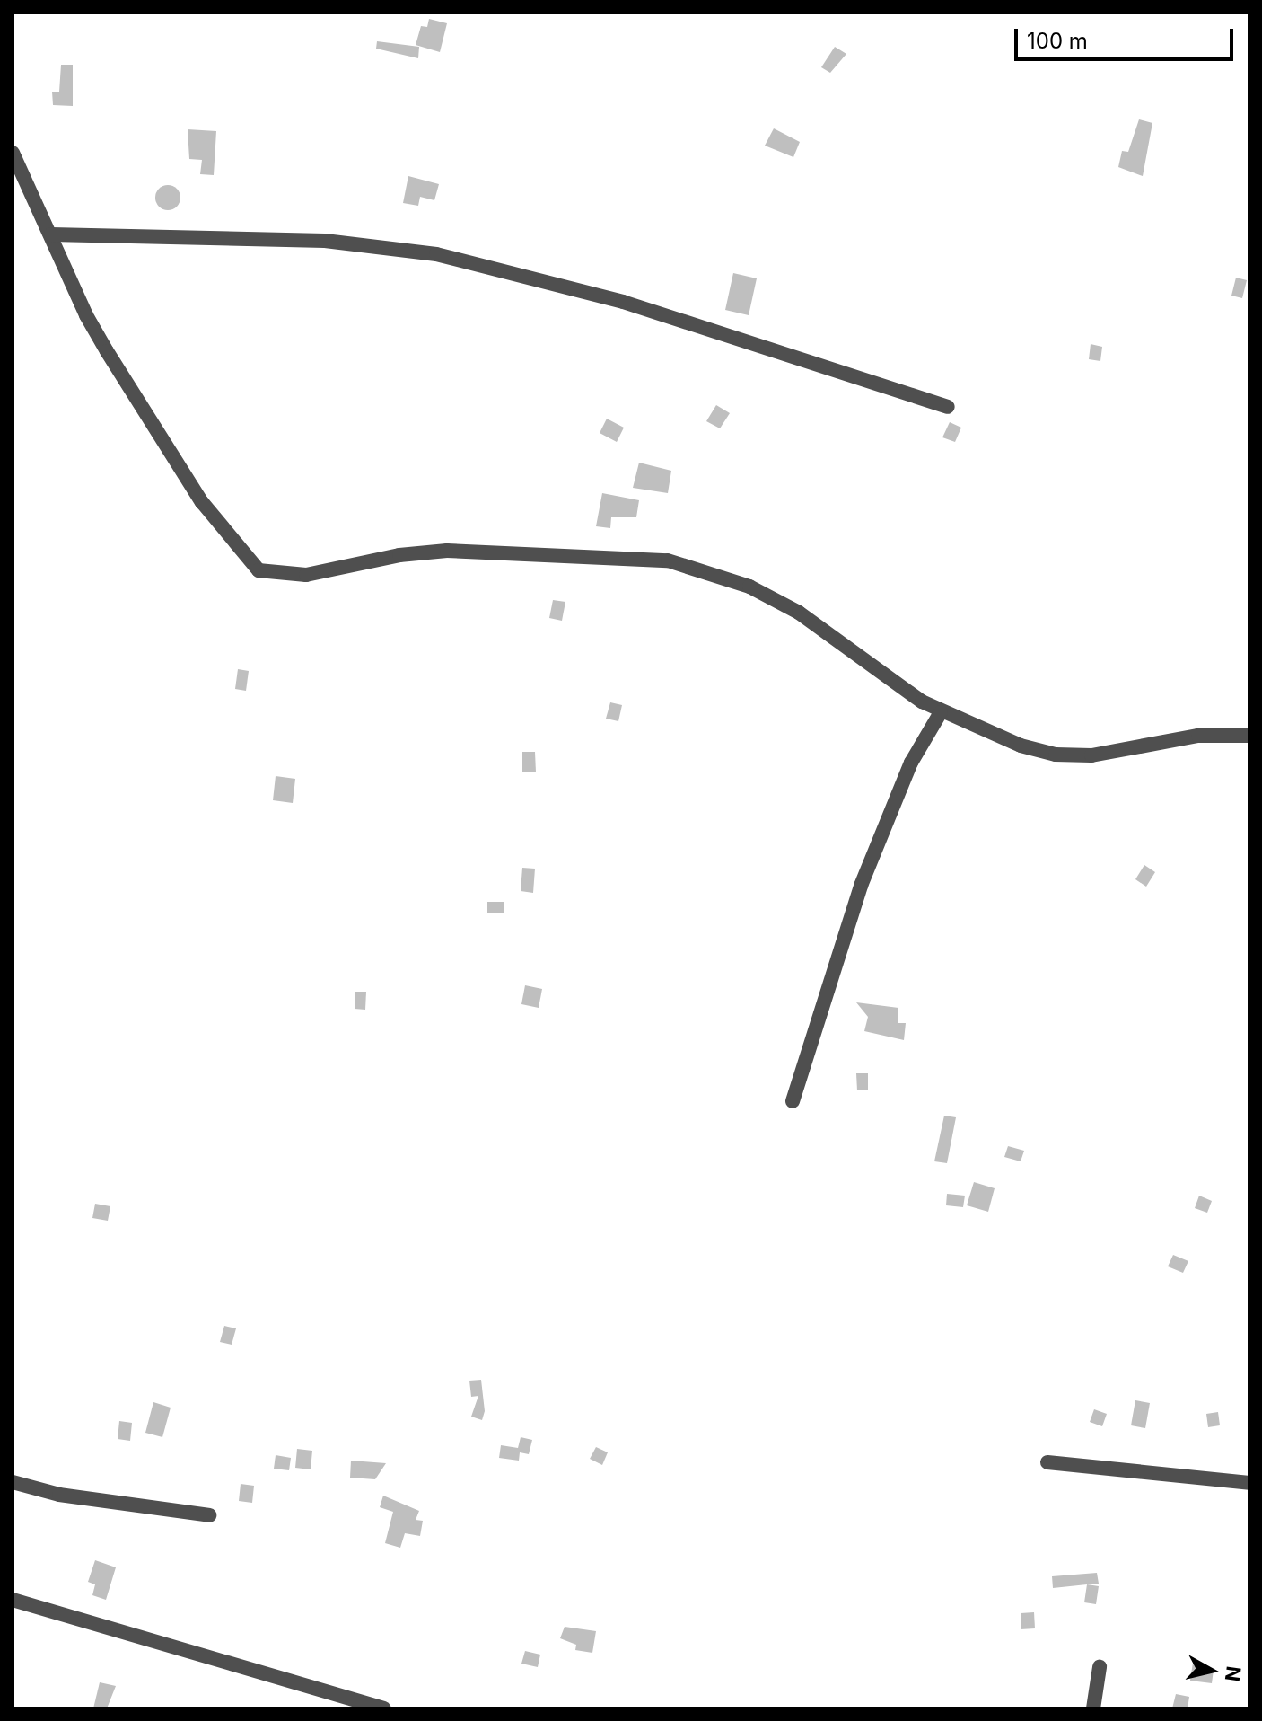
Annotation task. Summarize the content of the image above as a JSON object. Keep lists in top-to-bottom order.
{
  "scale_bar": "100 m",
  "north": "right"
}
